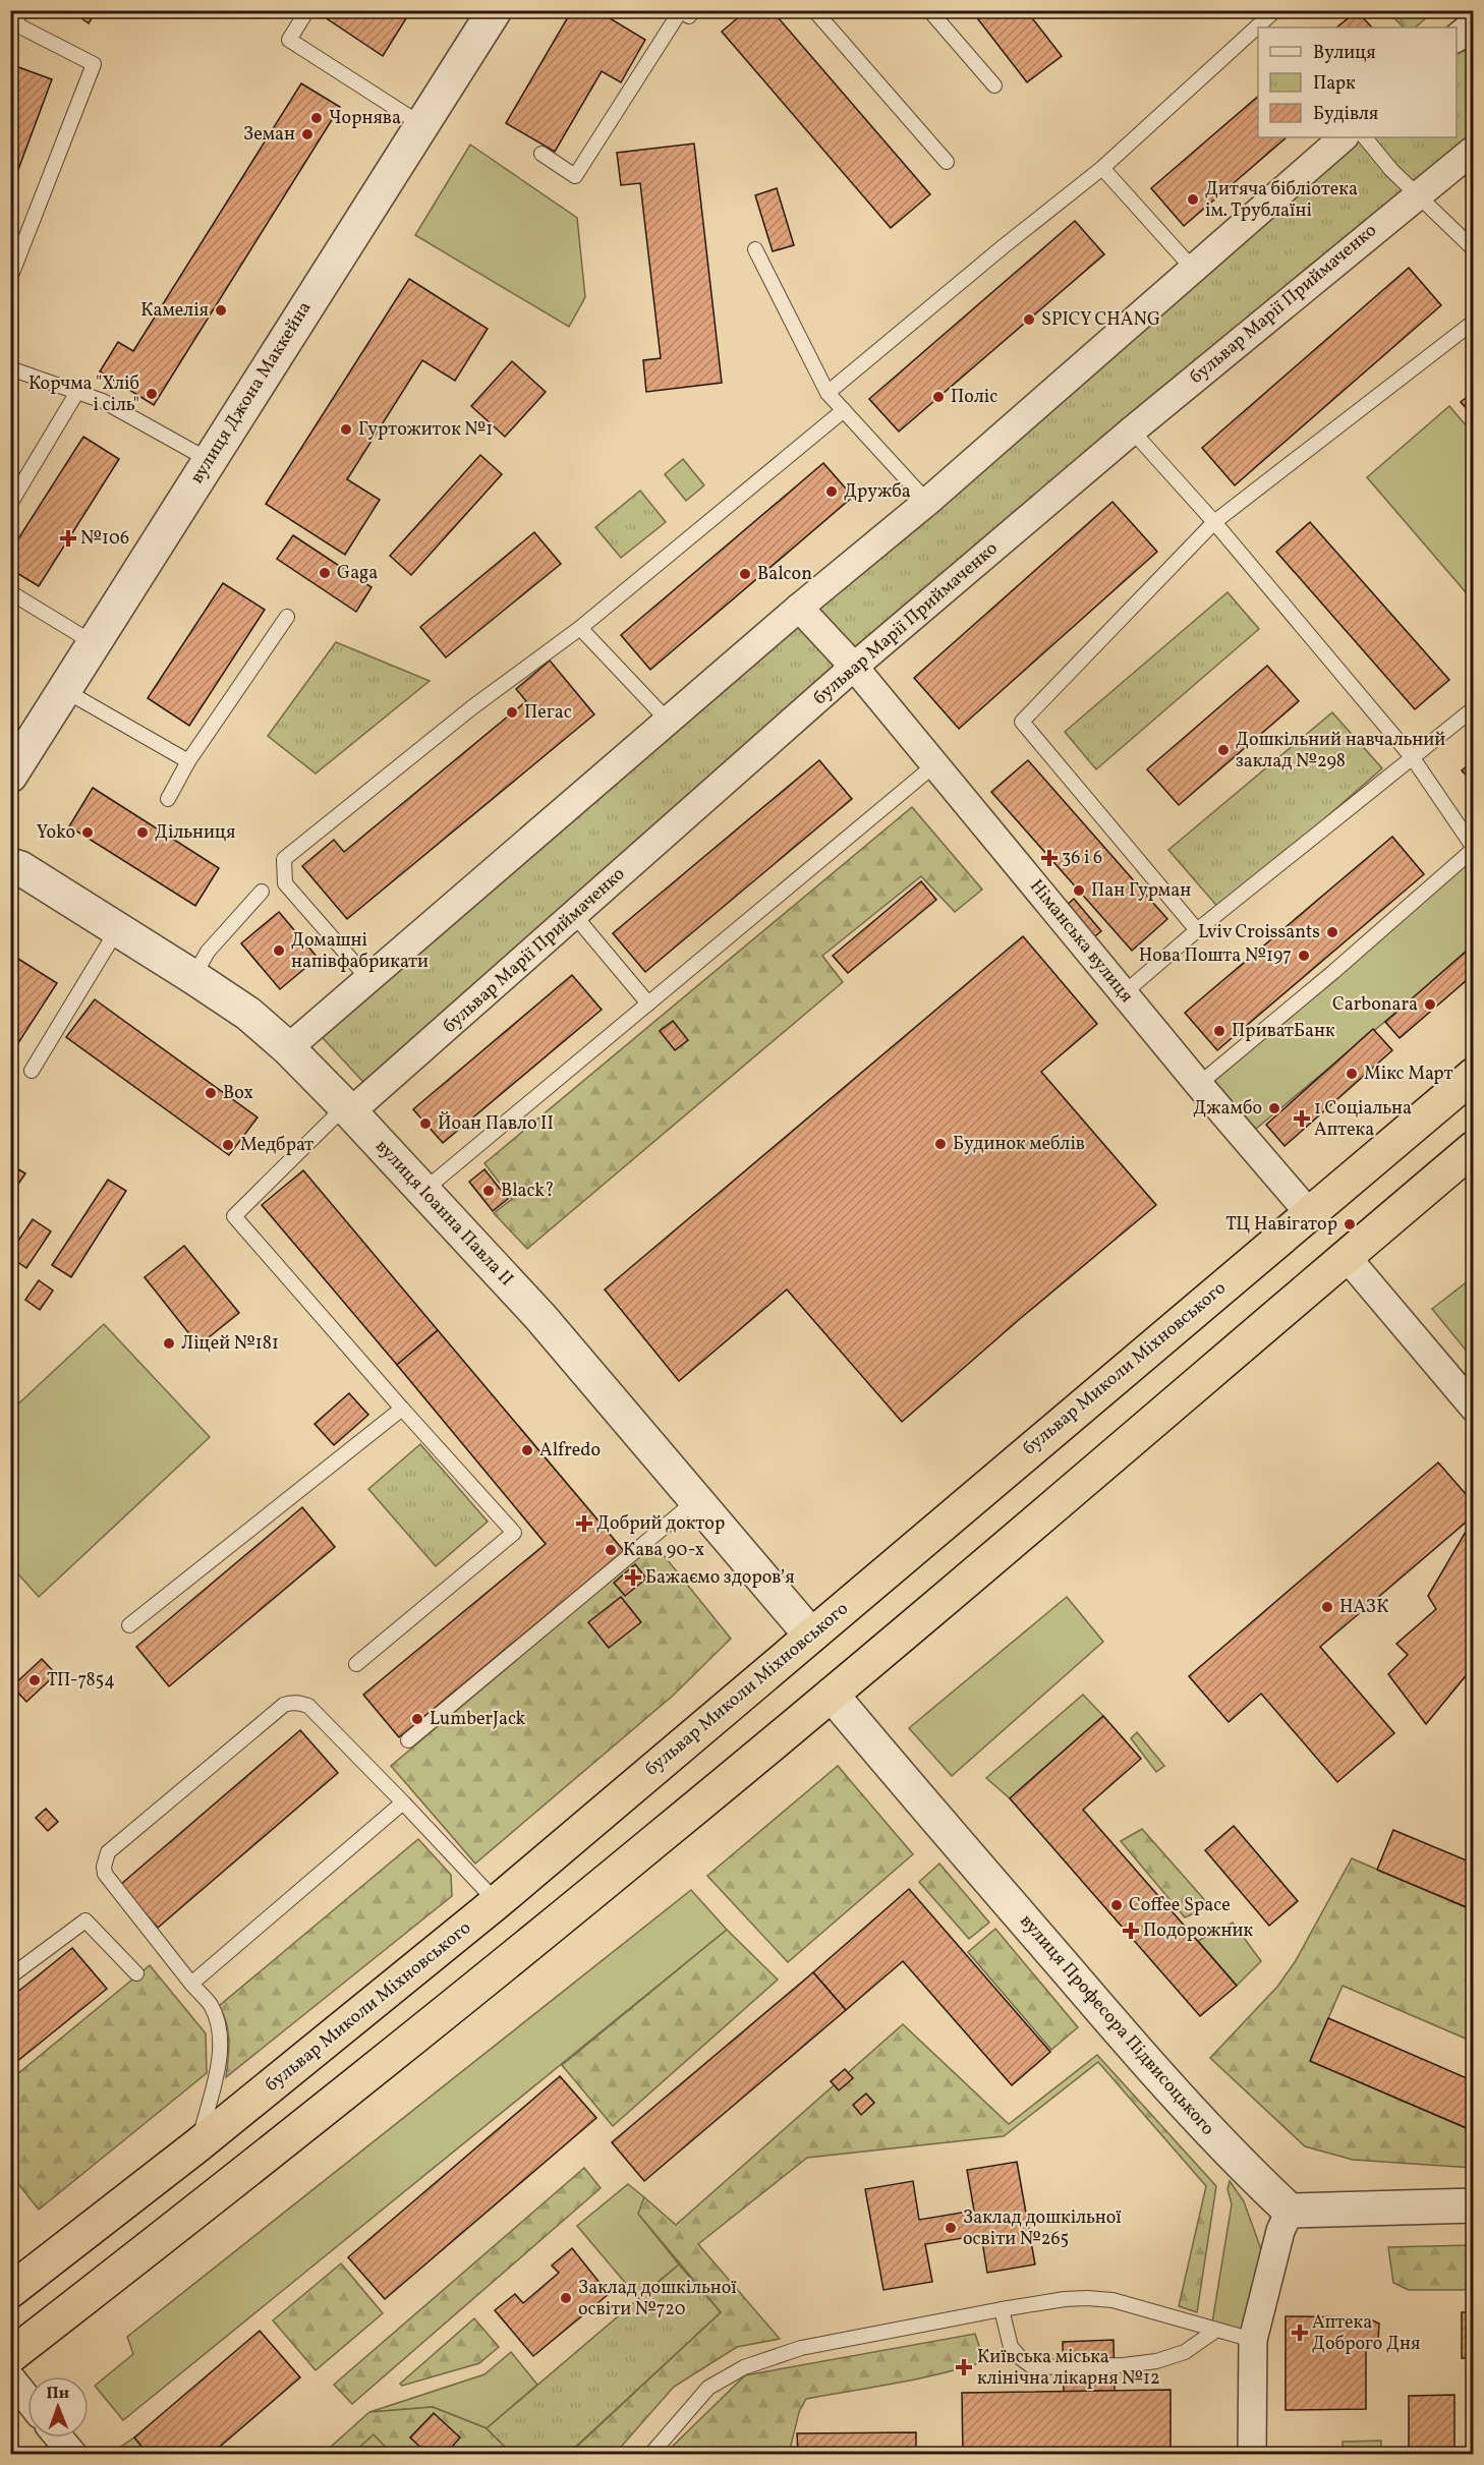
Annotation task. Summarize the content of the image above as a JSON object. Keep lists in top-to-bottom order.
{
  "streets": {
    "highway": ["бульвар Миколи Міхновського"],
    "street": [
      "бульвар Марії Приймаченко",
      "вулиця Джона Маккейна",
      "Німанська вулиця",
      "вулиця Іоанна Павла II",
      "вулиця Професора Підвисоцького"
    ]
  },
  "crossings": [
    ["бульвар Марії Приймаченко", "Німанська вулиця"],
    ["бульвар Марії Приймаченко", "вулиця Іоанна Павла II"],
    ["Німанська вулиця", "бульвар Миколи Міхновського"],
    ["вулиця Іоанна Павла II", "бульвар Миколи Міхновського"]
  ],
  "places": {
    "other": [
      "Чорнява",
      "Земан",
      "Дитяча бібліотека ім. Трублаїні",
      "Камелія",
      "SPICY CHANG",
      "Корчма \"Хліб і сіль\"",
      "Поліс",
      "Гуртожиток №1",
      "Дружба",
      "Gaga",
      "Balcon",
      "Пегас",
      "Дошкільний навчальний заклад №298",
      "Yoko",
      "Дільниця",
      "Пан Гурман",
      "Lviv Croissants",
      "Домашні напівфабрикати",
      "Нова Пошта №197",
      "Carbonara",
      "ПриватБанк",
      "Мікс Март",
      "Box",
      "Джамбо",
      "Йоан Павло II",
      "Будинок меблів",
      "Медбрат",
      "Black?",
      "ТЦ Навігатор",
      "Ліцей №181",
      "Alfredo",
      "Кава 90-х",
      "НАЗК",
      "ТП-7854",
      "LumberJack",
      "Coffee Space",
      "Заклад дошкільної освіти №265",
      "Заклад дошкільної освіти №720"
    ],
    "health": [
      "№106",
      "36 і 6",
      "1 Соціальна Аптека",
      "Добрий доктор",
      "Бажаємо здоровʼя",
      "Подорожник",
      "Аптека Доброго Дня",
      "Київська міська клінічна лікарня №12"
    ]
  },
  "legend": ["Вулиця", "Парк", "Будівля"],
  "north": "top"
}
